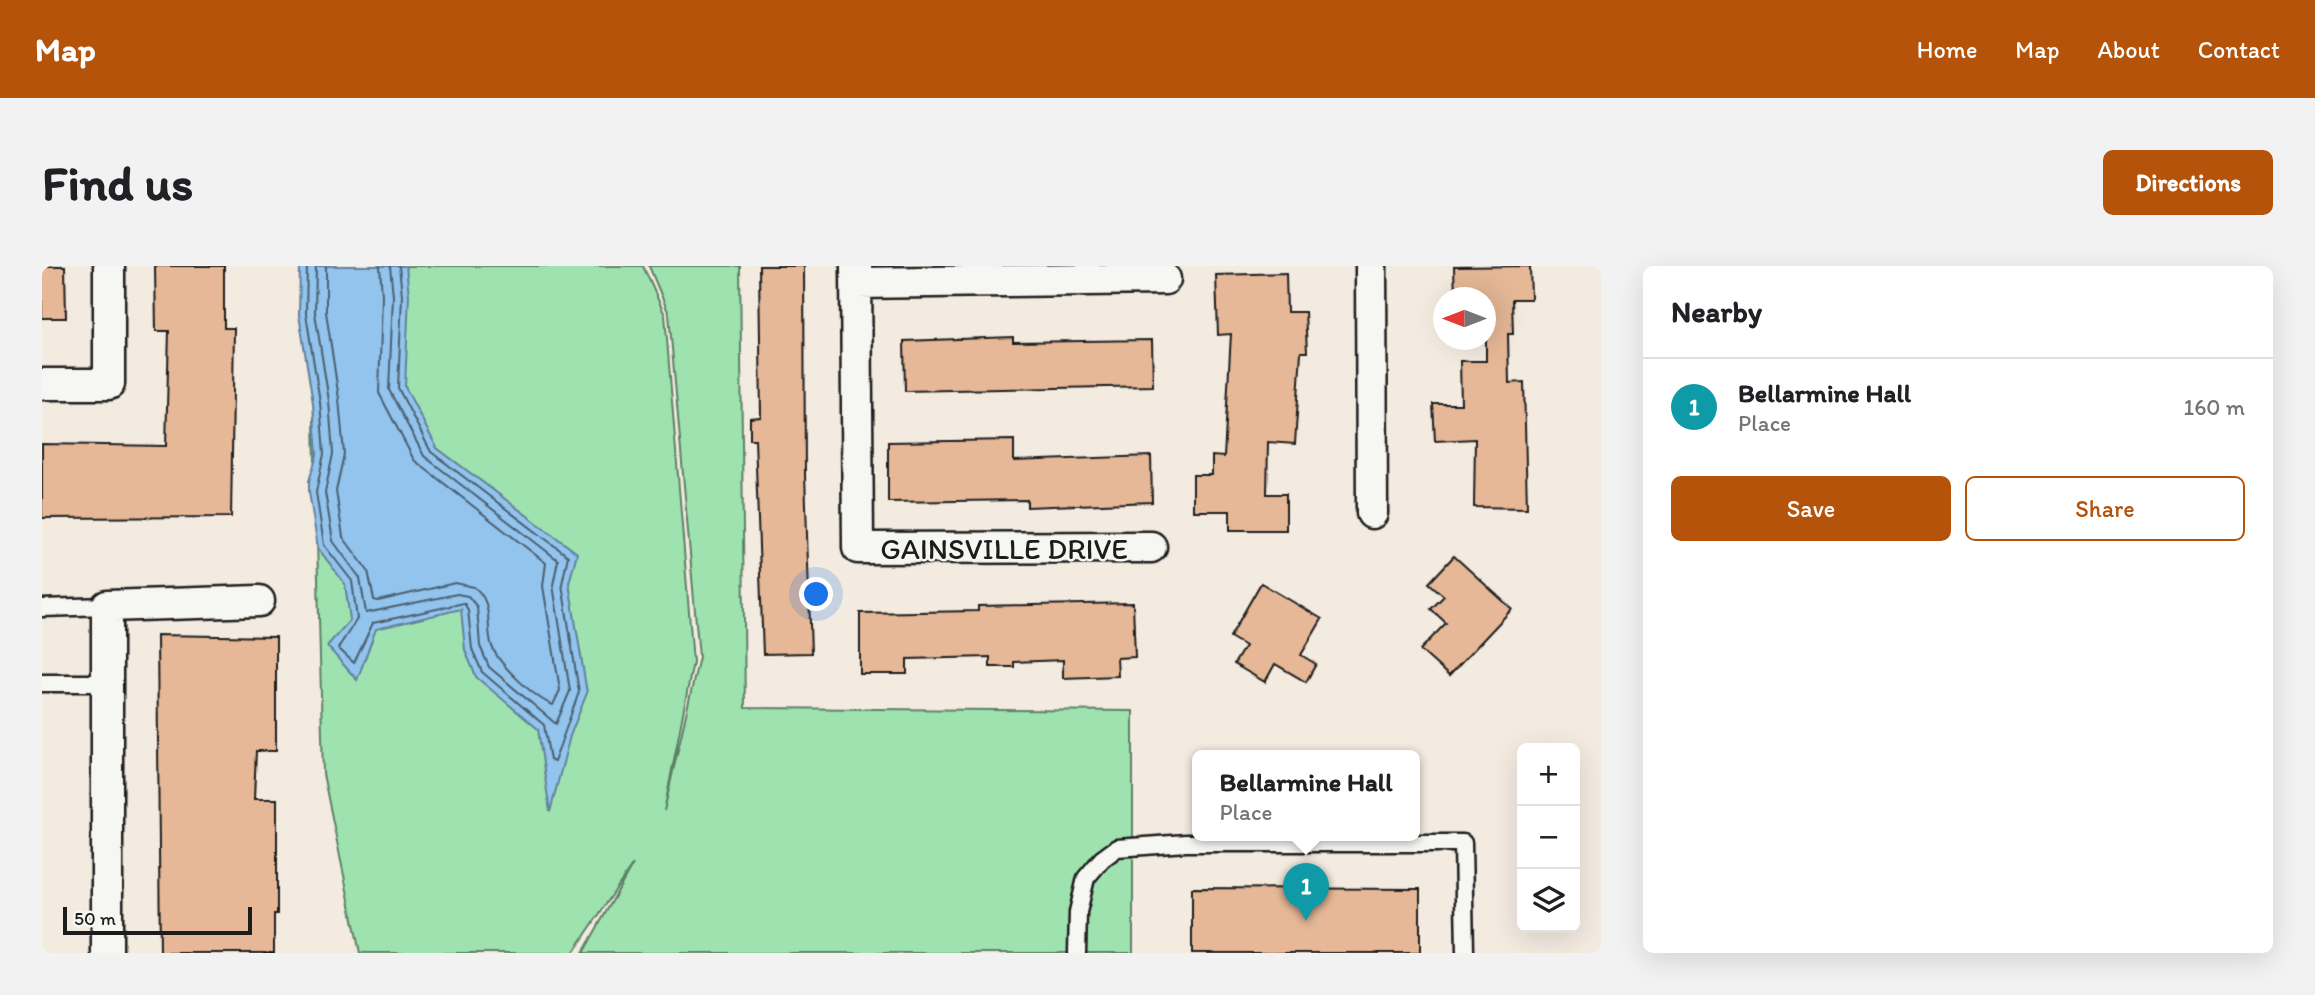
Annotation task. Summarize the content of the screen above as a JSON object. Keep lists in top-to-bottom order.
{
  "streets": {
    "street": ["GAINSVILLE DRIVE"]
  },
  "scale_bar": "50 m",
  "north": "left",
  "page": {
    "header": "Map",
    "nav": [
      "Home",
      "Map",
      "About",
      "Contact"
    ],
    "buttons": [
      "Directions",
      ["Save", "Share"]
    ],
    "title": "Find us",
    "heading": "Nearby",
    "list": [
      {
        "mark": "1",
        "name": "Bellarmine Hall",
        "note": "Place",
        "value": "160 m"
      }
    ],
    "map_buttons": ["+", "−"],
    "popup": ["Bellarmine Hall", "Place"],
    "pins": "1",
    "scale": "50 m"
  }
}
